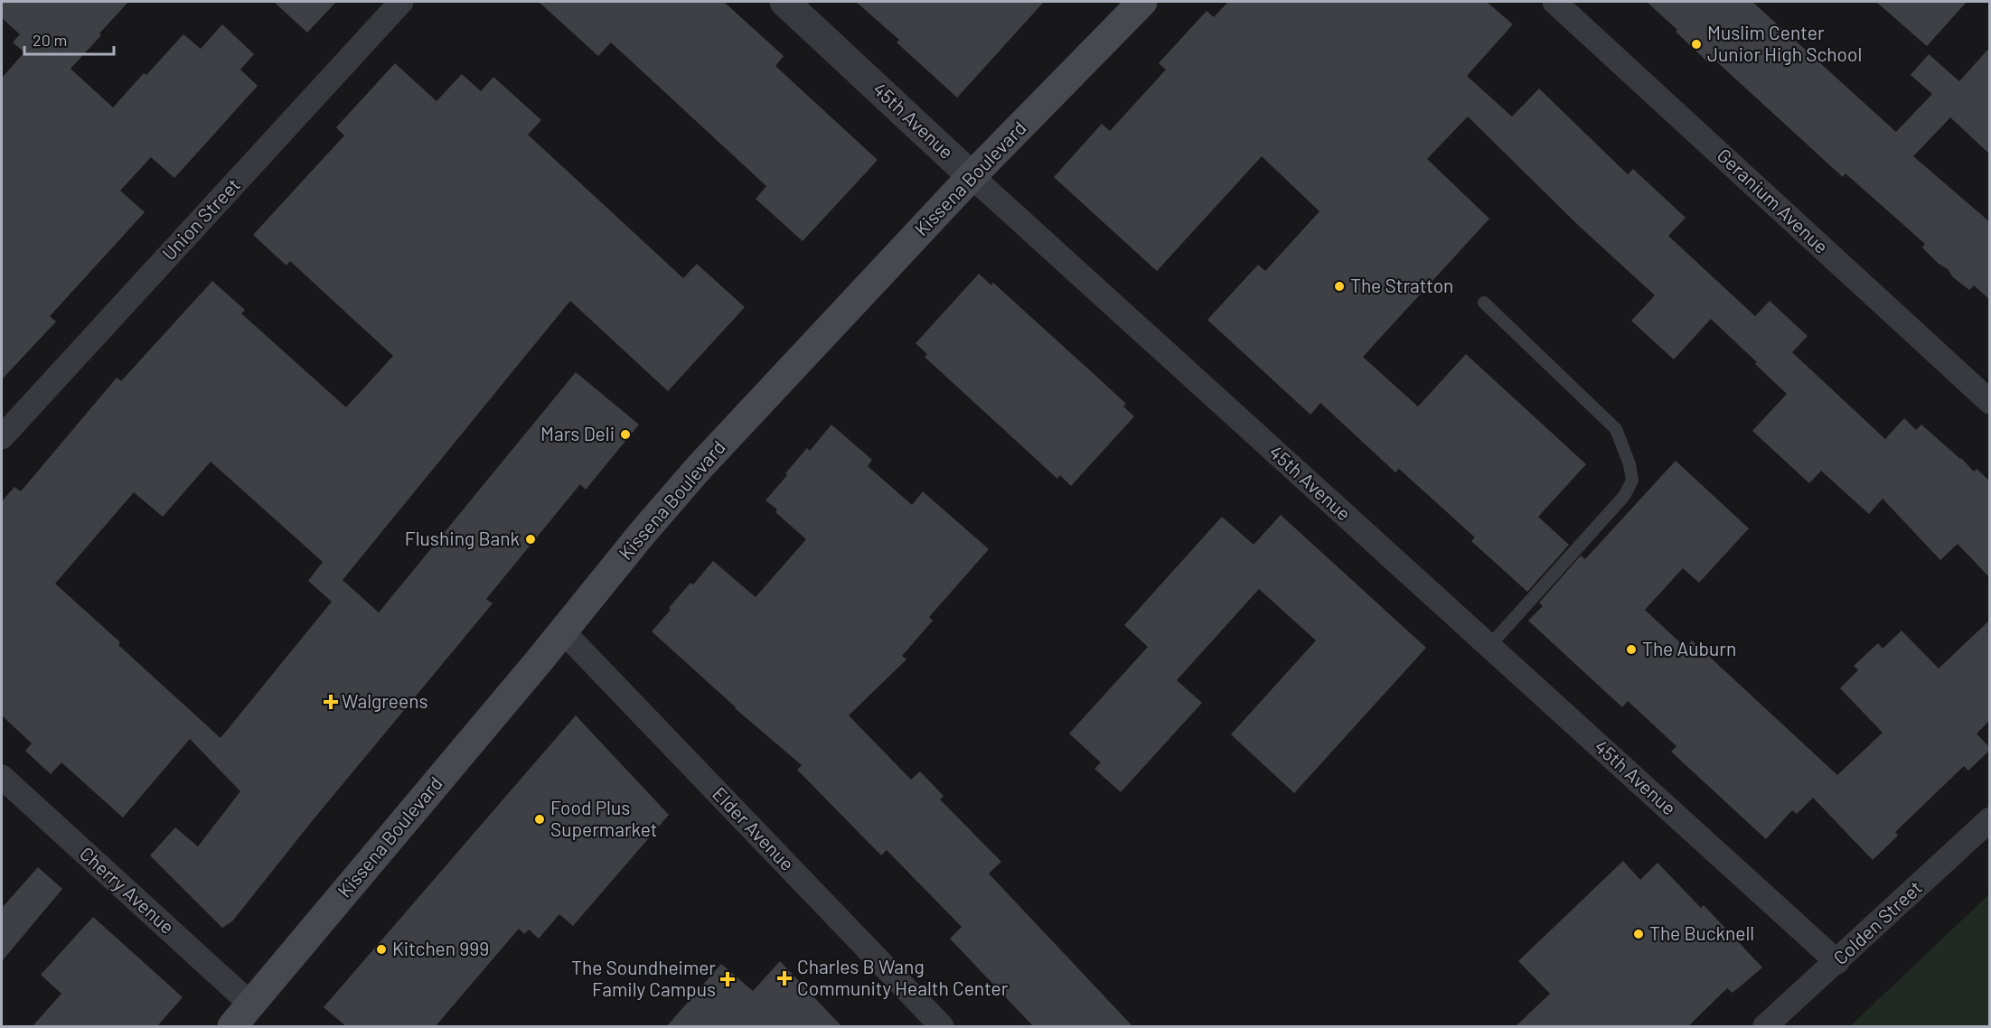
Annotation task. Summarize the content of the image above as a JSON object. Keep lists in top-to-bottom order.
{
  "streets": {
    "main road": ["Kissena Boulevard"],
    "street": [
      "45th Avenue",
      "Geranium Avenue",
      "Union Street",
      "Elder Avenue",
      "Cherry Avenue",
      "Colden Street"
    ]
  },
  "crossings": [
    ["45th Avenue", "Kissena Boulevard"],
    ["45th Avenue", "Colden Street"],
    ["Kissena Boulevard", "Elder Avenue"],
    ["Kissena Boulevard", "Cherry Avenue"]
  ],
  "places": {
    "other": [
      "Muslim Center Junior High School",
      "The Stratton",
      "Mars Deli",
      "Flushing Bank",
      "The Auburn",
      "Food Plus Supermarket",
      "The Bucknell",
      "Kitchen 999"
    ],
    "health": ["Walgreens", "Charles B Wang Community Health Center", "The Soundheimer Family Campus"]
  },
  "scale_bar": "20 m"
}
